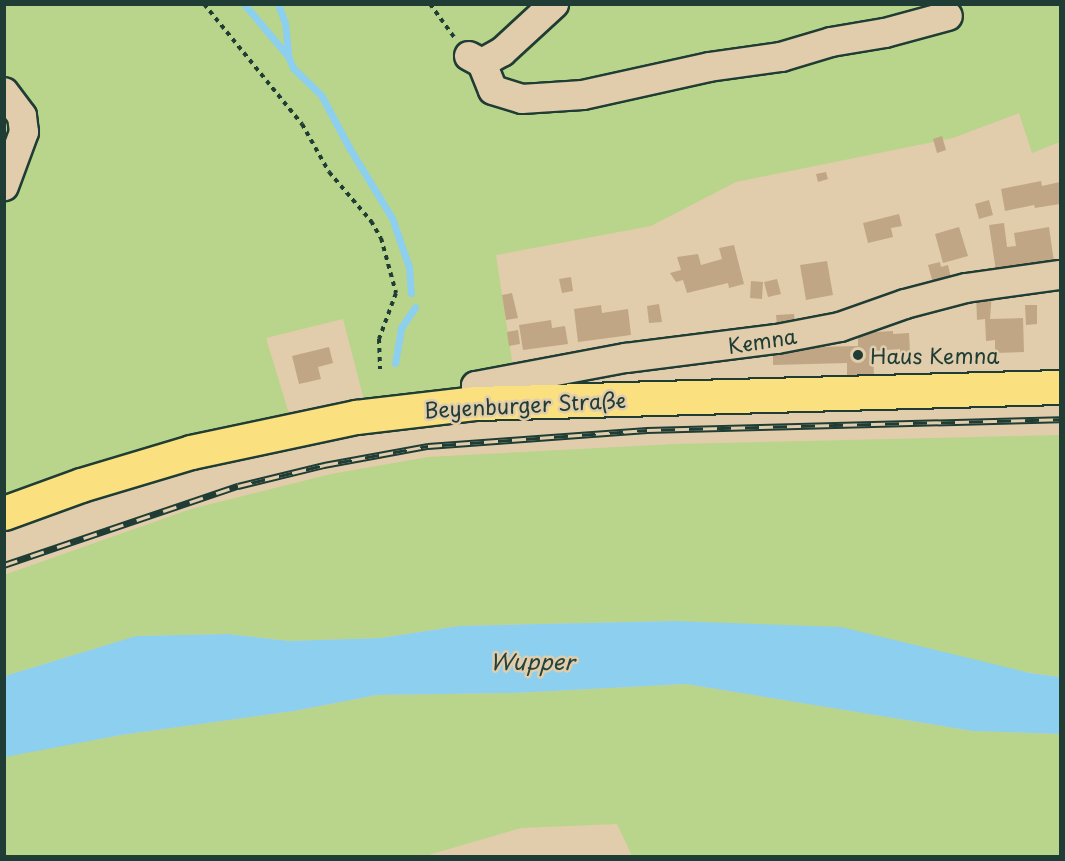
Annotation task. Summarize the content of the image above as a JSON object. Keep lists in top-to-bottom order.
{
  "streets": {
    "main road": ["Beyenburger Straße"],
    "street": ["Kemna"]
  },
  "crossings": [
    ["Kemna", "Beyenburger Straße"]
  ],
  "water": ["Wupper"],
  "places": ["Haus Kemna"]
}
